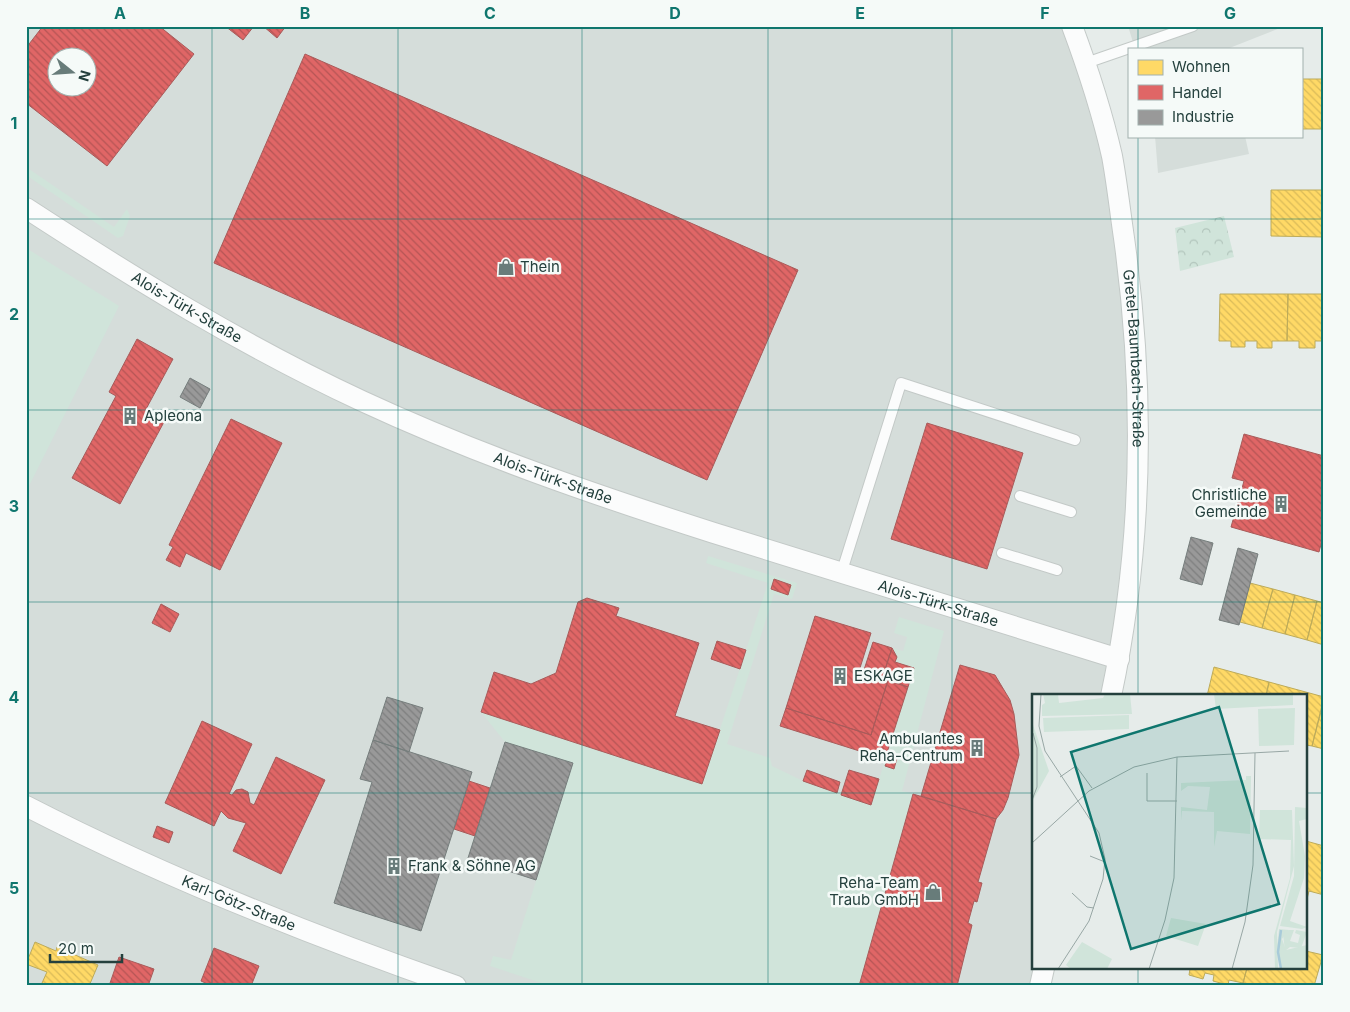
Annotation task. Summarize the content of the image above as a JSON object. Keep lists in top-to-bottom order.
{
  "streets": {
    "street": ["Alois-Türk-Straße", "Gretel-Baumbach-Straße", "Karl-Götz-Straße"]
  },
  "crossings": [
    ["Alois-Türk-Straße", "Gretel-Baumbach-Straße"]
  ],
  "places": {
    "shop": ["Thein", "Reha-Team Traub GmbH"],
    "building": [
      "Apleona",
      "Christliche Gemeinde",
      "ESKAGE",
      "Ambulantes Reha-Centrum",
      "Frank & Söhne AG"
    ]
  },
  "legend": ["Wohnen", "Handel", "Industrie"],
  "scale_bar": "20 m",
  "north": "right",
  "grid": {
    "columns": [
      "A",
      "B",
      "C",
      "D",
      "E",
      "F",
      "G"
    ],
    "rows": [
      "1",
      "2",
      "3",
      "4",
      "5"
    ]
  }
}
